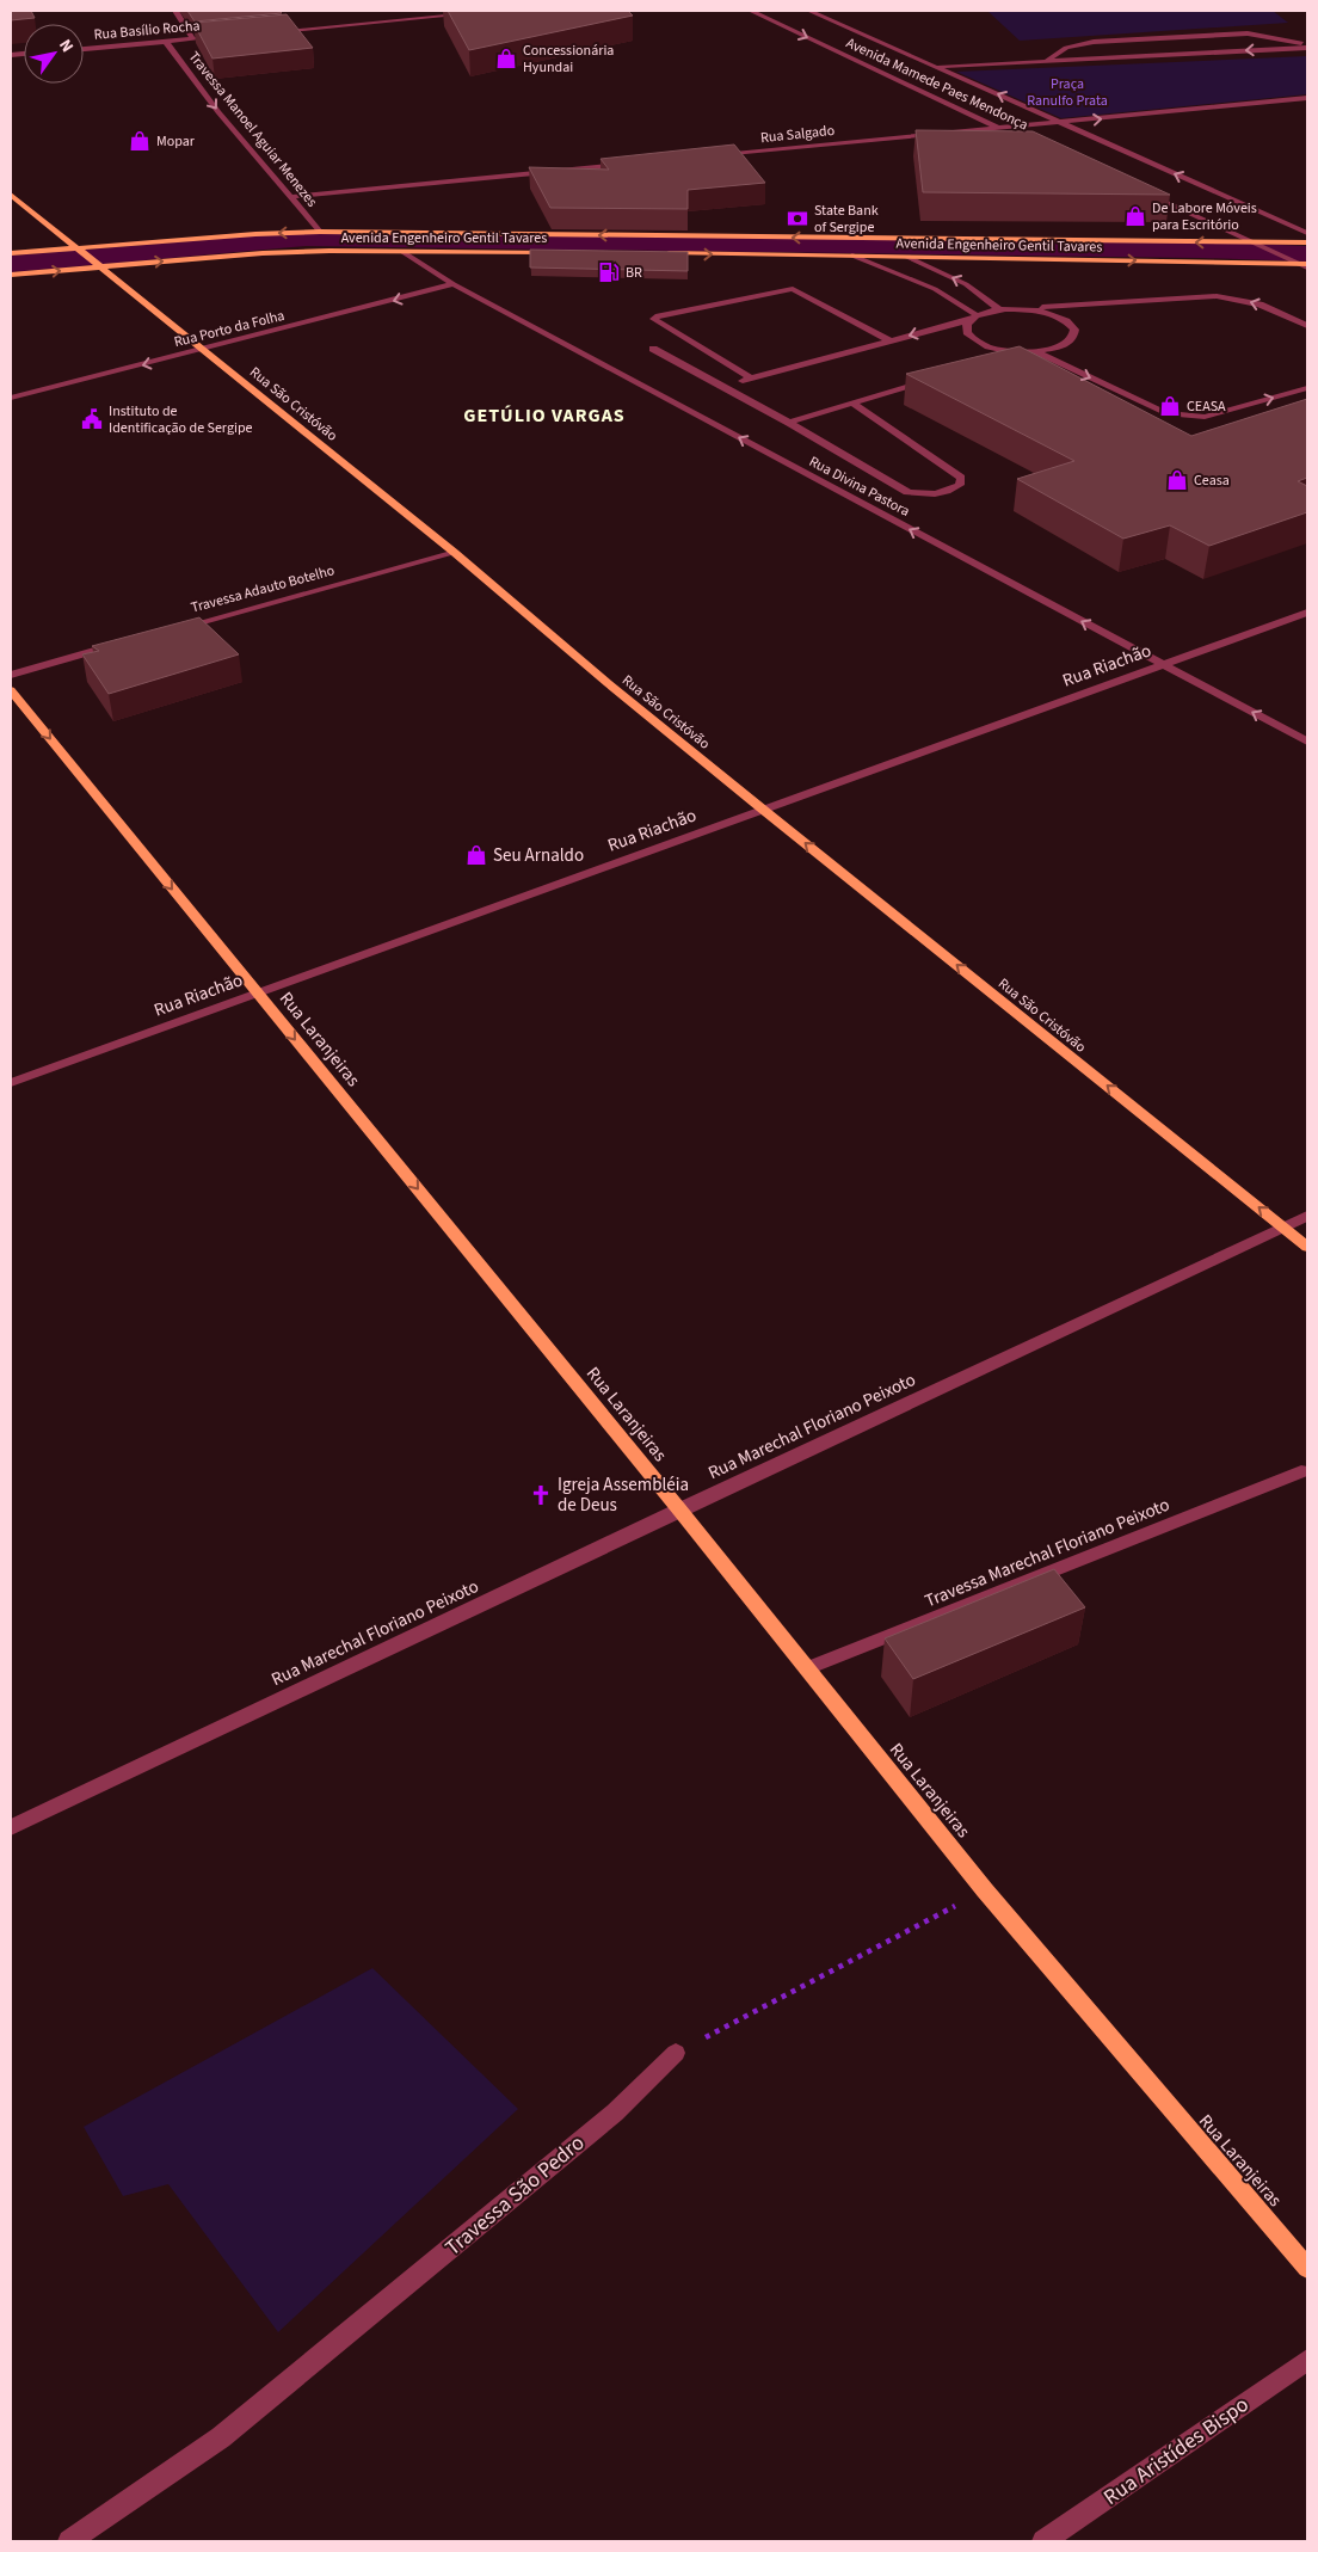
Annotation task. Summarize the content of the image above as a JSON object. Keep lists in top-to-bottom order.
{
  "streets": {
    "main road": ["Avenida Engenheiro Gentil Tavares", "Rua São Cristóvão", "Rua Laranjeiras"],
    "street": [
      "Rua Basílio Rocha",
      "Avenida Mamede Paes Mendonça",
      "Travessa Manoel Aguiar Menezes",
      "Rua Salgado",
      "Rua Porto da Folha",
      "Rua Divina Pastora",
      "Travessa Adauto Botelho",
      "Rua Riachão",
      "Rua Marechal Floriano Peixoto",
      "Travessa Marechal Floriano Peixoto",
      "Travessa São Pedro",
      "Rua Aristídes Bispo"
    ]
  },
  "crossings": [
    ["Rua Basílio Rocha", "Travessa Manoel Aguiar Menezes"],
    ["Avenida Mamede Paes Mendonça", "Rua Salgado"],
    ["Travessa Manoel Aguiar Menezes", "Avenida Engenheiro Gentil Tavares"],
    ["Avenida Engenheiro Gentil Tavares", "Rua São Cristóvão"],
    ["Avenida Engenheiro Gentil Tavares", "Rua Divina Pastora"],
    ["Rua Porto da Folha", "Rua São Cristóvão"],
    ["Rua Porto da Folha", "Rua Divina Pastora"],
    ["Rua São Cristóvão", "Travessa Adauto Botelho"],
    ["Rua São Cristóvão", "Rua Riachão"],
    ["Rua São Cristóvão", "Rua Marechal Floriano Peixoto"],
    ["Rua Divina Pastora", "Rua Riachão"],
    ["Rua Riachão", "Rua Laranjeiras"],
    ["Rua Laranjeiras", "Rua Marechal Floriano Peixoto"],
    ["Rua Laranjeiras", "Travessa Marechal Floriano Peixoto"]
  ],
  "one_way": [
    "Travessa Manoel Aguiar Menezes",
    "Rua São Cristóvão",
    "Rua Divina Pastora",
    "Rua Laranjeiras"
  ],
  "districts": ["GETÚLIO VARGAS"],
  "parks": ["Praça Ranulfo Prata"],
  "places": {
    "shop": [
      "Concessionária Hyundai",
      "Mopar",
      "De Labore Móveis para Escritório",
      "CEASA",
      "Ceasa",
      "Seu Arnaldo"
    ],
    "bank": ["State Bank of Sergipe"],
    "fuel station": ["BR"],
    "public building": ["Instituto de Identificação de Sergipe"],
    "church": ["Igreja Assembléia de Deus"]
  },
  "north": "top right"
}
